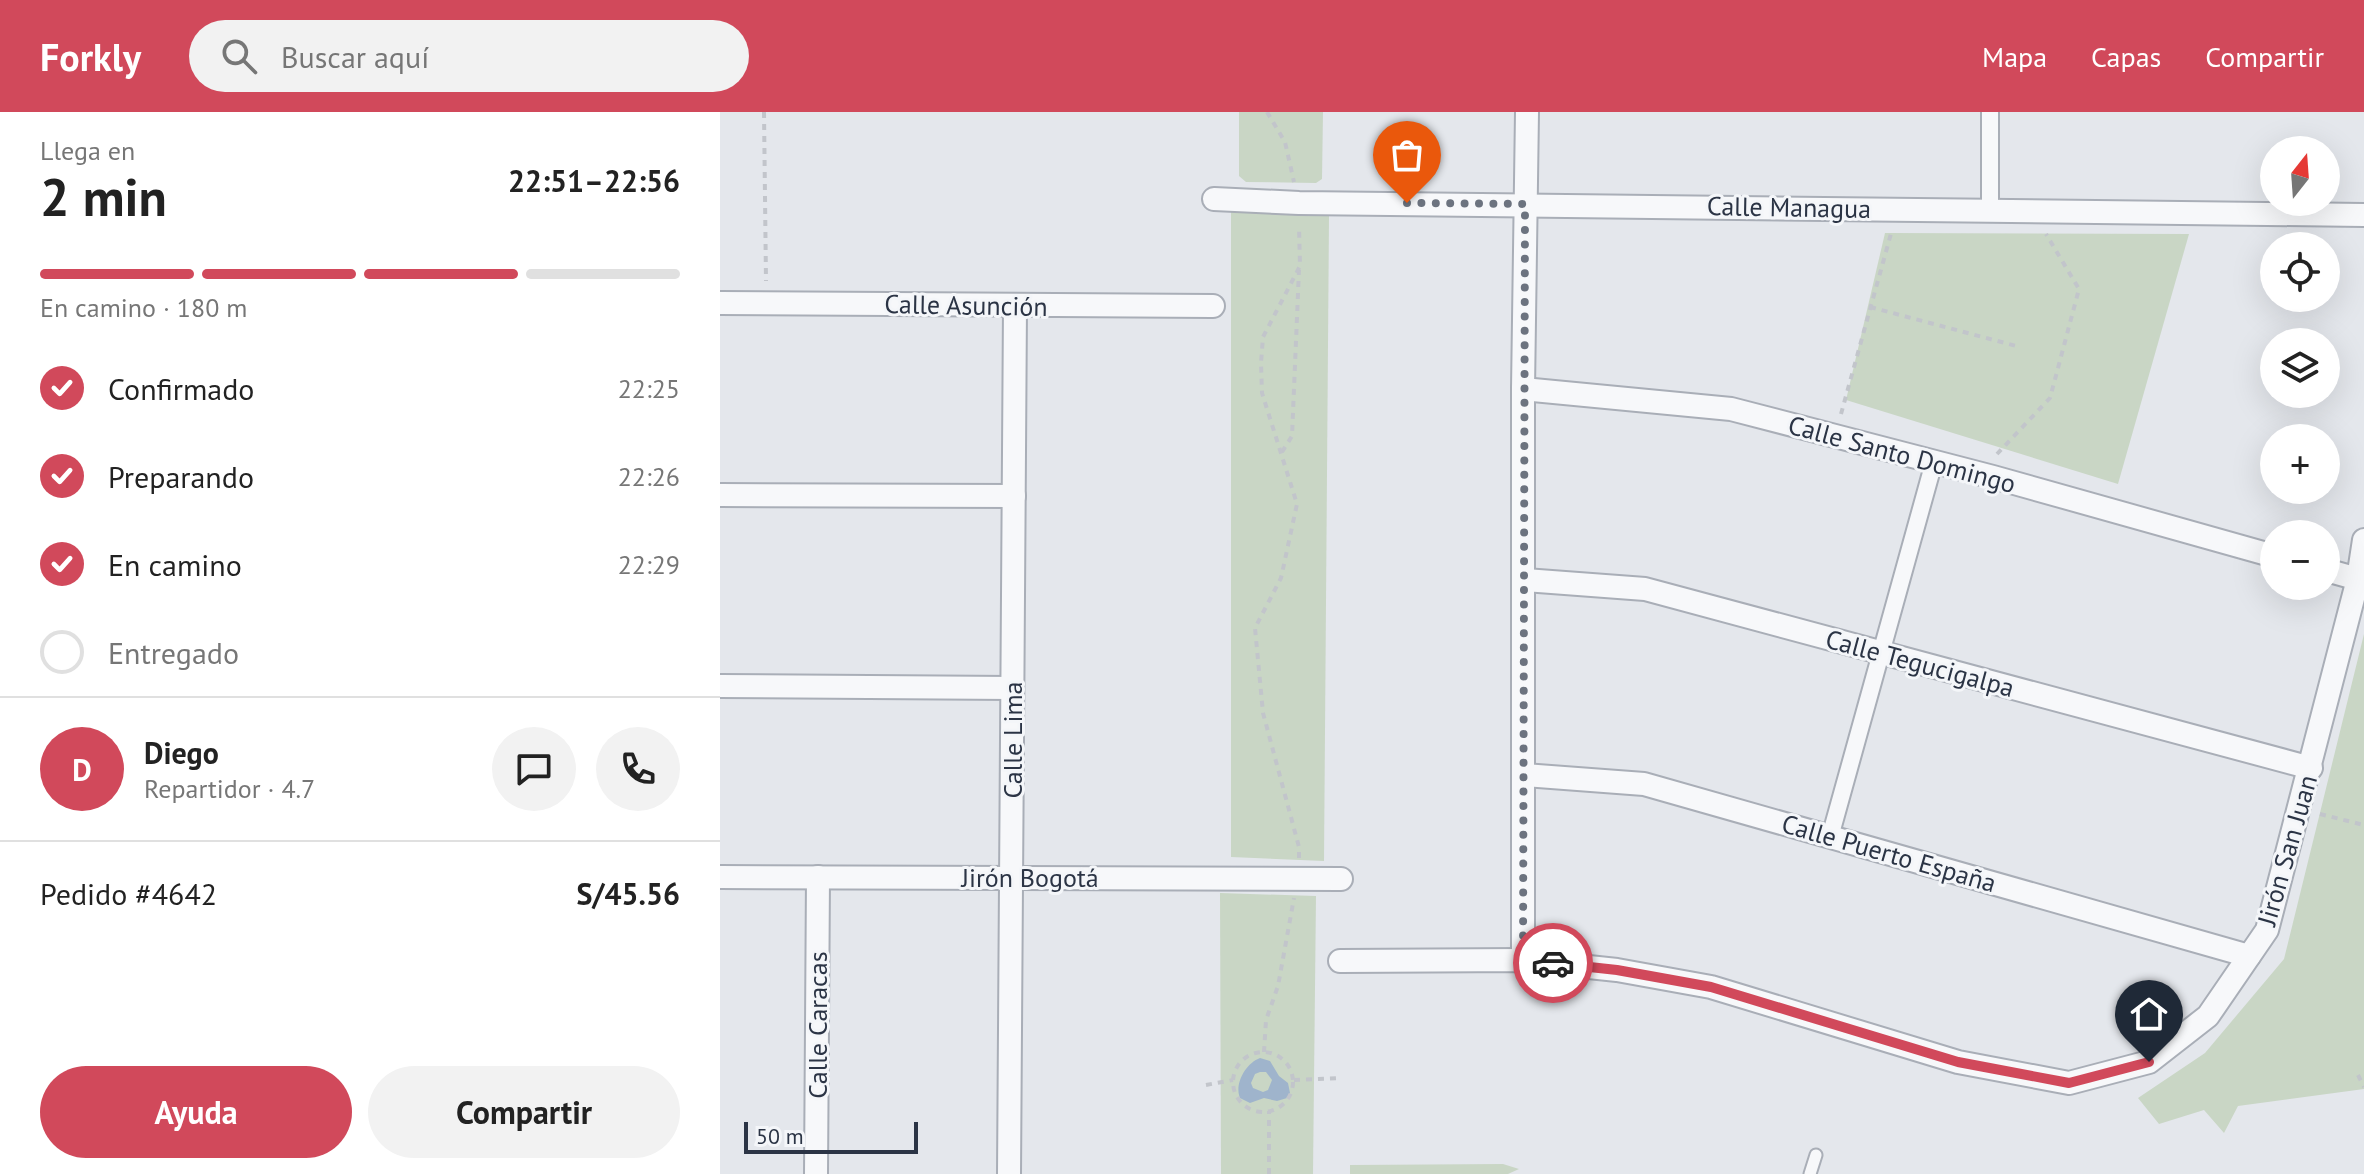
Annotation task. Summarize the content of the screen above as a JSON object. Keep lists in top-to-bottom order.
{
  "streets": {
    "street": [
      "Calle Managua",
      "Calle Asunción",
      "Calle Santo Domingo",
      "Calle Tegucigalpa",
      "Calle Lima",
      "Jirón San Juan",
      "Calle Puerto España",
      "Jirón Bogotá",
      "Calle Caracas"
    ]
  },
  "crossings": [
    ["Calle Asunción", "Calle Lima"],
    ["Calle Tegucigalpa", "Jirón San Juan"],
    ["Calle Lima", "Jirón Bogotá"],
    ["Jirón San Juan", "Calle Puerto España"],
    ["Jirón Bogotá", "Calle Caracas"]
  ],
  "scale_bar": "50 m",
  "north": "top",
  "page": {
    "header": "Forkly",
    "search": "Buscar aquí",
    "nav": ["Mapa", "Capas", "Compartir"],
    "heading": ["2 min", "Llega en", "22:51–22:56"],
    "panel": [
      "Diego",
      "Repartidor · 4.7",
      "Pedido #4642",
      "S/45.56"
    ],
    "map_buttons": ["+", "−"],
    "bar": "En camino · 180 m",
    "list": [
      ["Confirmado", "22:25"],
      ["Preparando", "22:26"],
      ["En camino", "22:29"],
      "Entregado"
    ],
    "round": "D",
    "buttons": ["Ayuda", "Compartir"],
    "scale": "50 m"
  }
}
